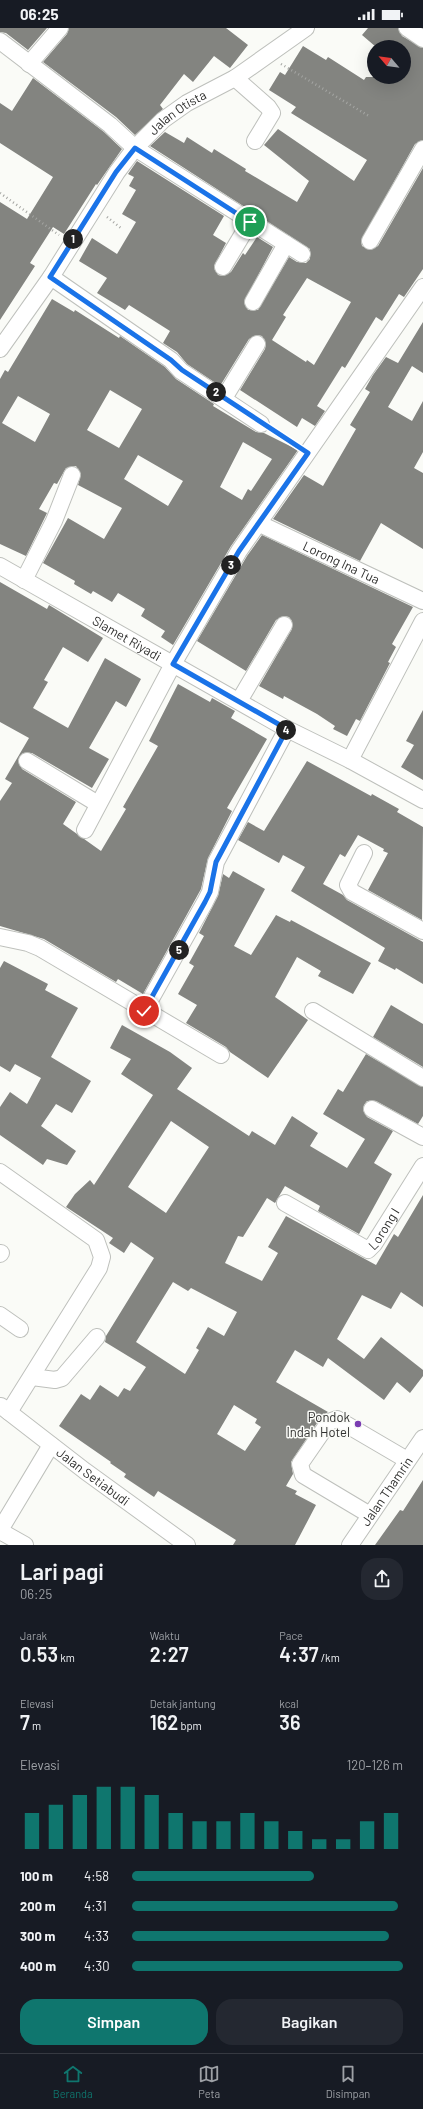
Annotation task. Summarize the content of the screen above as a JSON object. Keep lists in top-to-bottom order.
{
  "streets": {
    "street": [
      "Jalan Otista",
      "Lorong Ina Tua",
      "Slamet Riyadi",
      "Lorong I",
      "Jalan Setiabudi",
      "Jalan Thamrin"
    ]
  },
  "places": ["Pondok Indah Hotel"],
  "north": "top left",
  "page": {
    "status": "06:25",
    "pins": [
      "1",
      "2",
      "3",
      "4",
      "5"
    ],
    "heading": ["Lari pagi", "06:25"],
    "stats": [
      ["Jarak", "0.53 km"],
      ["Waktu", "2:27"],
      ["Pace", "4:37 /km"],
      ["Elevasi", "7 m"],
      ["Detak jantung", "162 bpm"],
      ["kcal", "36"]
    ],
    "chart": ["Elevasi", "120–126 m"],
    "list": [
      {
        "name": "100 m",
        "note": "4:58"
      },
      {
        "name": "200 m",
        "note": "4:31"
      },
      {
        "name": "300 m",
        "note": "4:33"
      },
      {
        "name": "400 m",
        "note": "4:30"
      }
    ],
    "buttons": ["Simpan", "Bagikan"],
    "tabs": ["Beranda", "Peta", "Disimpan"]
  }
}
